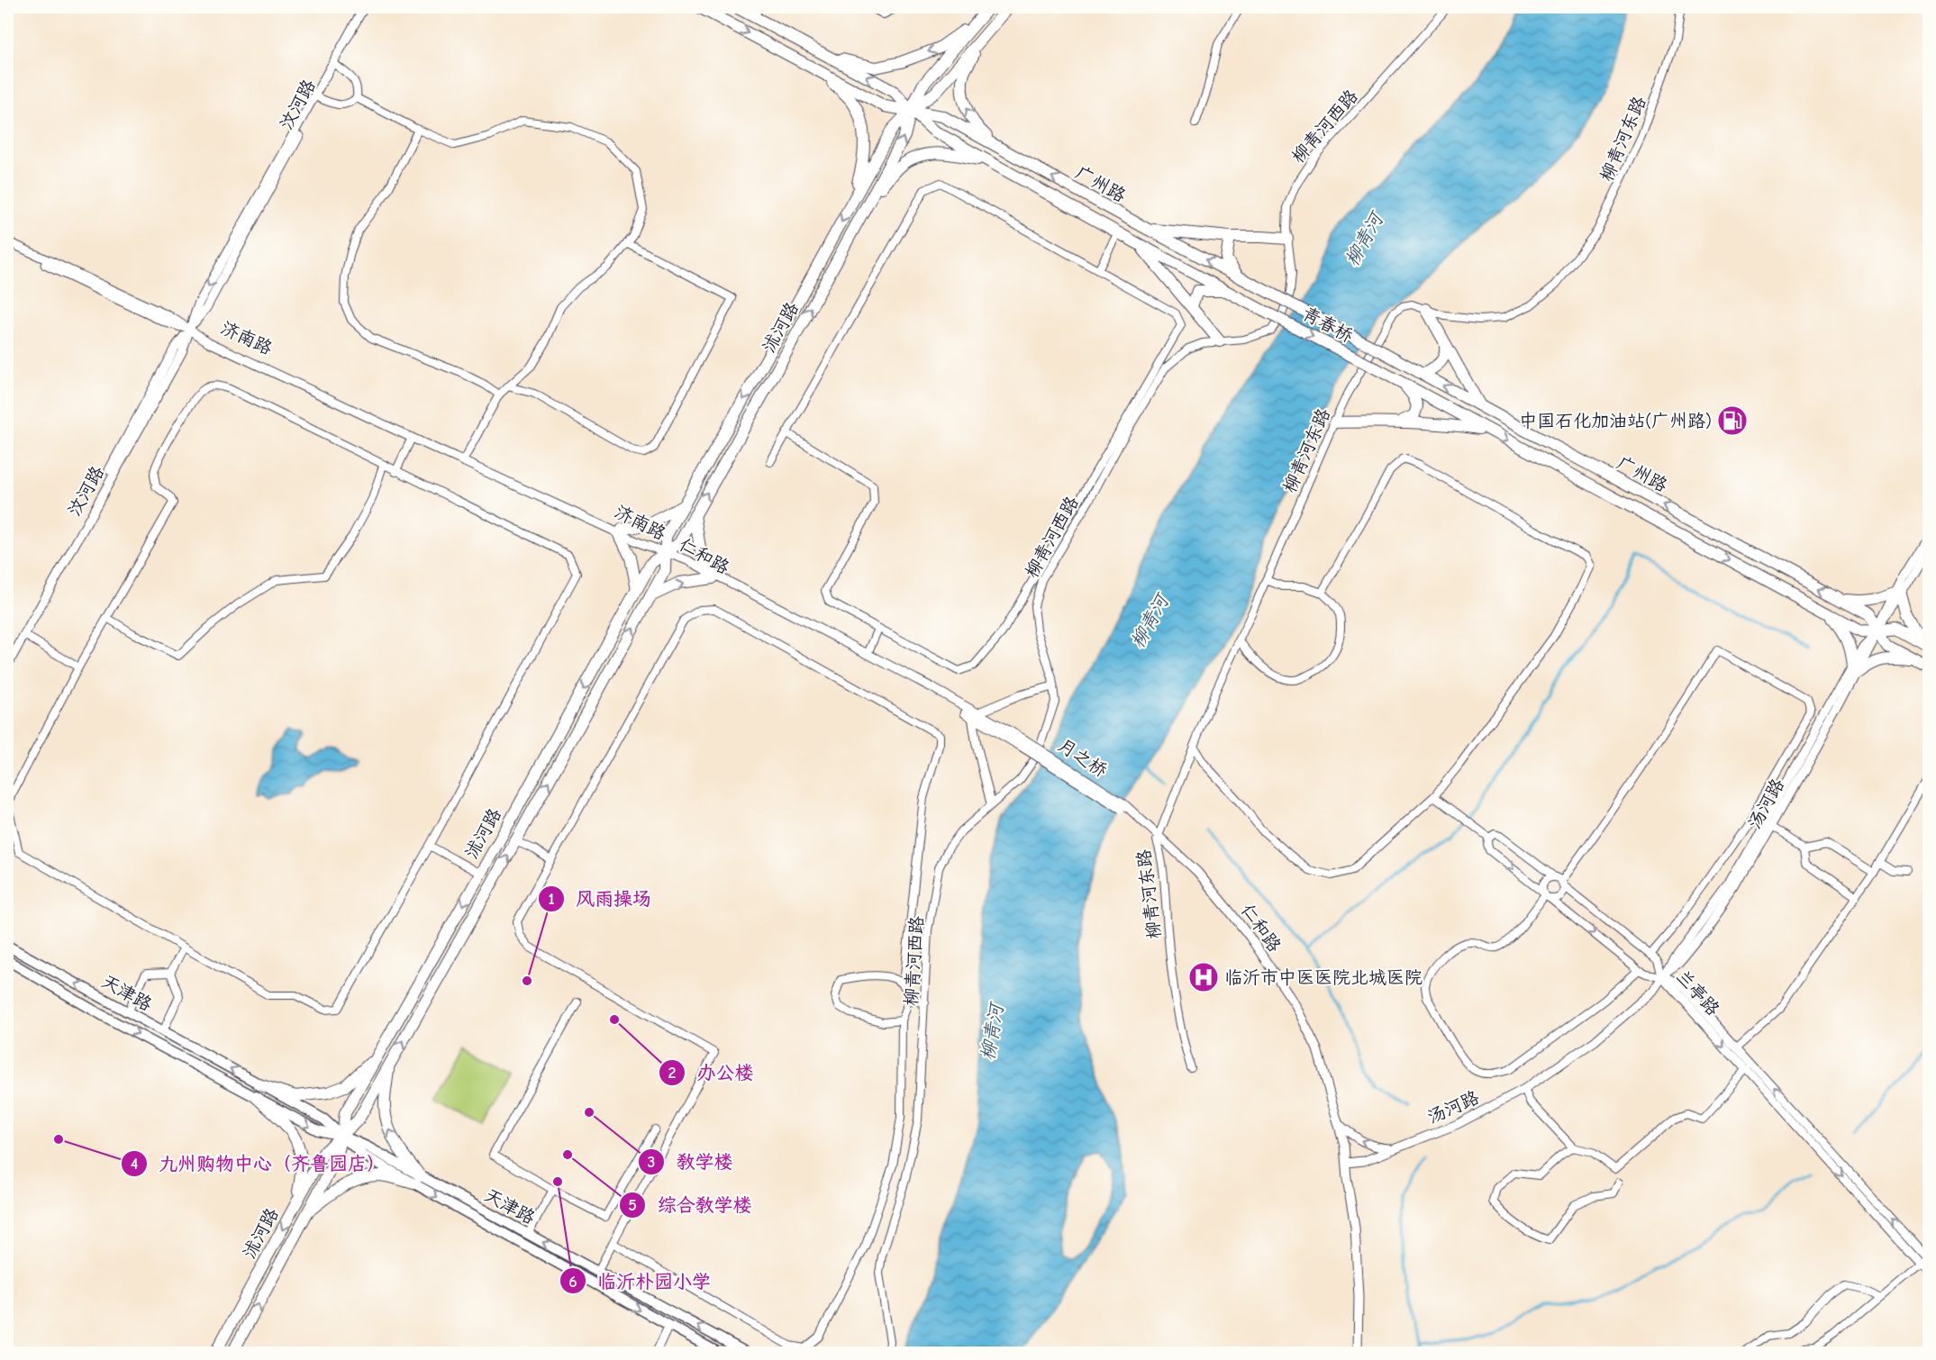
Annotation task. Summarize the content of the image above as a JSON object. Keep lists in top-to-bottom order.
{
  "streets": {
    "main road": [
      "广州路",
      "青春桥",
      "沭河路",
      "天津路"
    ],
    "street": [
      "汶河路",
      "柳青河西路",
      "柳青河东路",
      "济南路",
      "仁和路",
      "月之桥",
      "汤河路",
      "兰亭路"
    ]
  },
  "crossings": [
    ["汶河路", "济南路"],
    ["柳青河东路", "仁和路"],
    ["广州路", "青春桥"],
    ["广州路", "沭河路"],
    ["广州路", "汤河路"],
    ["沭河路", "济南路"],
    ["沭河路", "仁和路"],
    ["沭河路", "天津路"],
    ["济南路", "仁和路"],
    ["仁和路", "月之桥"],
    ["仁和路", "汤河路"],
    ["汤河路", "兰亭路"]
  ],
  "water": ["柳青河"],
  "places": {
    "fuel station": ["中国石化加油站(广州路)"],
    "hospital": ["临沂市中医医院北城医院"],
    "other": [
      "风雨操场",
      "办公楼",
      "教学楼",
      "九州购物中心（齐鲁园店）",
      "综合教学楼",
      "临沂朴园小学"
    ]
  }
}
